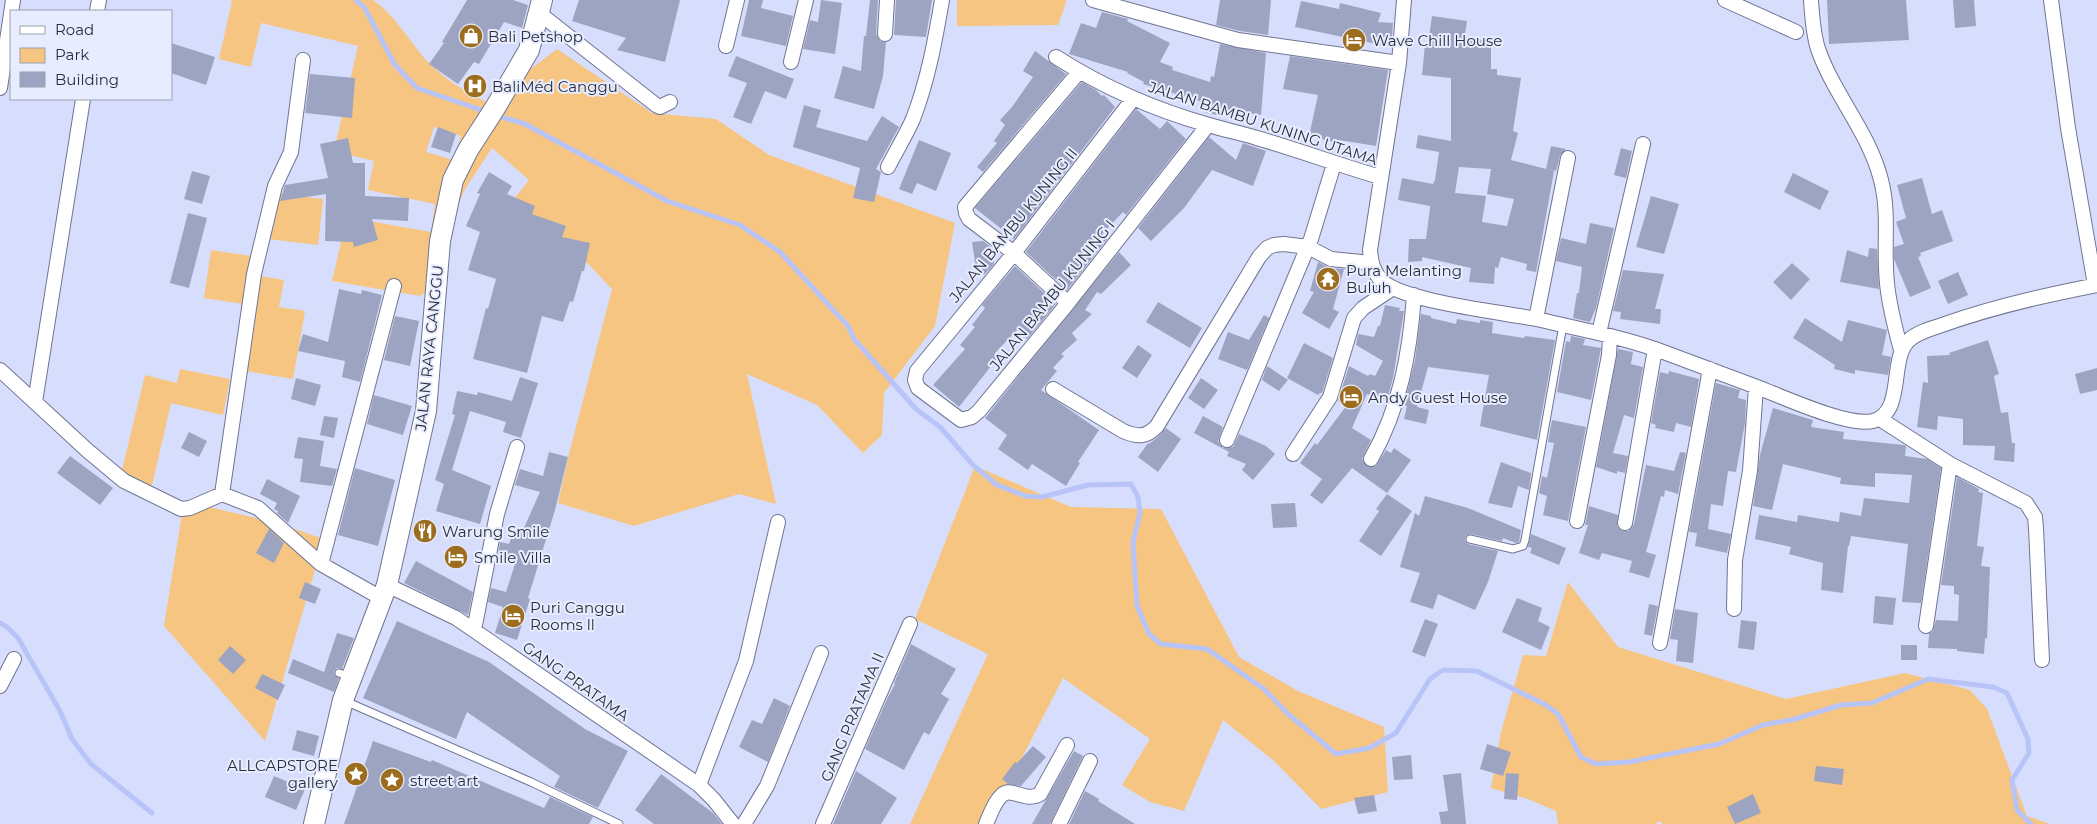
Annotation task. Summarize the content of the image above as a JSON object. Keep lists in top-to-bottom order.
{
  "streets": {
    "main road": ["JALAN RAYA CANGGU"],
    "street": [
      "JALAN BAMBU KUNING UTAMA",
      "JALAN BAMBU KUNING II",
      "JALAN BAMBU KUNING I",
      "GANG PRATAMA",
      "GANG PRATAMA II"
    ]
  },
  "crossings": [
    ["JALAN BAMBU KUNING UTAMA", "JALAN BAMBU KUNING II"],
    ["JALAN BAMBU KUNING UTAMA", "JALAN BAMBU KUNING I"],
    ["JALAN BAMBU KUNING II", "JALAN BAMBU KUNING I"],
    ["JALAN RAYA CANGGU", "GANG PRATAMA"]
  ],
  "places": {
    "shop": ["Bali Petshop"],
    "hotel": [
      "Wave Chill House",
      "Andy Guest House",
      "Smile Villa",
      "Puri Canggu Rooms ll"
    ],
    "hospital": ["BaliMéd Canggu"],
    "temple": ["Pura Melanting Buluh"],
    "restaurant": ["Warung Smile"],
    "place": ["ALLCAPSTORE gallery", "street art"]
  },
  "legend": ["Road", "Park", "Building"]
}
